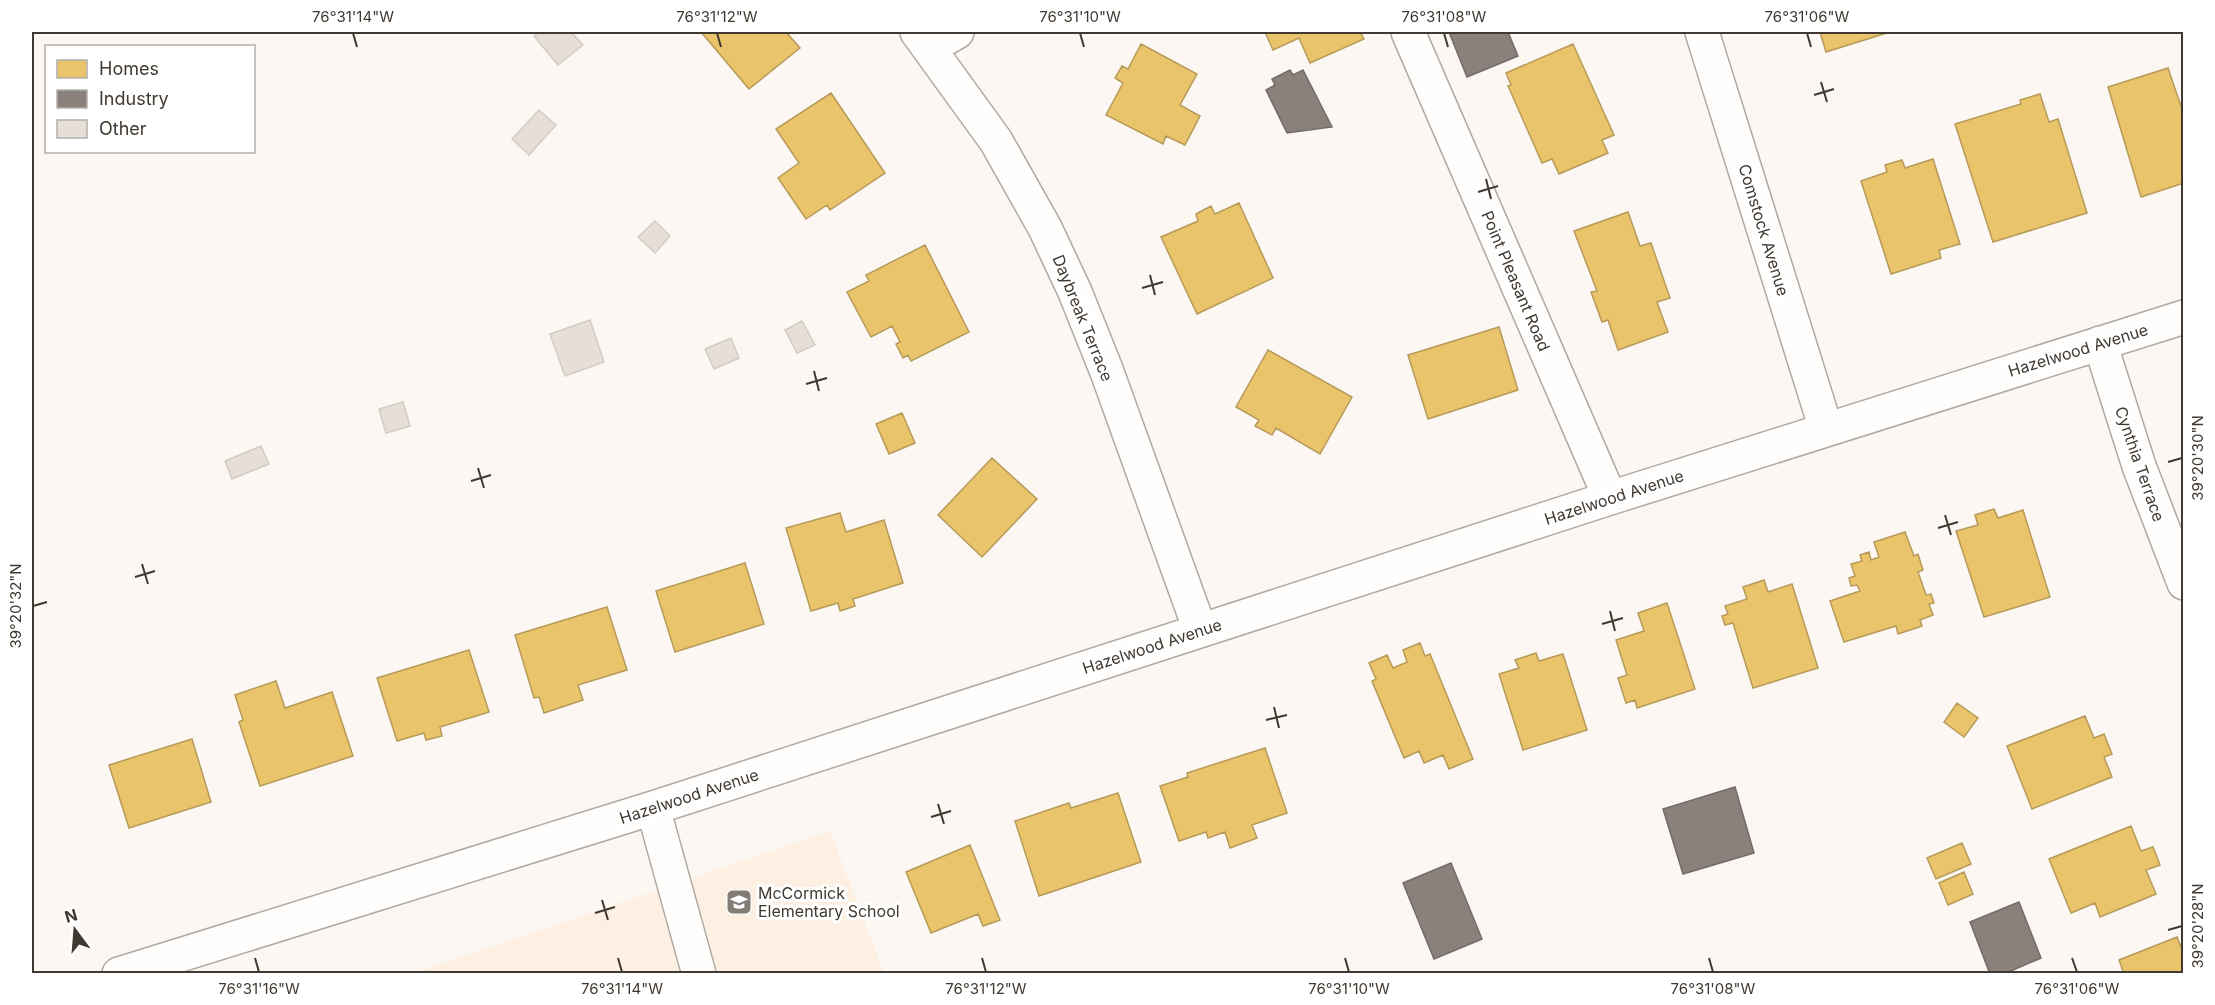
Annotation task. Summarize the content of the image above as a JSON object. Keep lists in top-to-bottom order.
{
  "streets": {
    "street": [
      "Comstock Avenue",
      "Point Pleasant Road",
      "Daybreak Terrace",
      "Hazelwood Avenue",
      "Cynthia Terrace"
    ]
  },
  "crossings": [
    ["Comstock Avenue", "Hazelwood Avenue"],
    ["Point Pleasant Road", "Hazelwood Avenue"],
    ["Daybreak Terrace", "Hazelwood Avenue"],
    ["Hazelwood Avenue", "Cynthia Terrace"]
  ],
  "places": {
    "school or university": ["McCormick Elementary School"]
  },
  "legend": ["Homes", "Industry", "Other"],
  "north": "top",
  "coordinates": [
    "76°31'14\"W",
    "76°31'12\"W",
    "76°31'10\"W",
    "76°31'08\"W",
    "76°31'06\"W",
    "39°20'30\"N",
    "39°20'32\"N",
    "39°20'28\"N",
    "76°31'16\"W"
  ]
}
